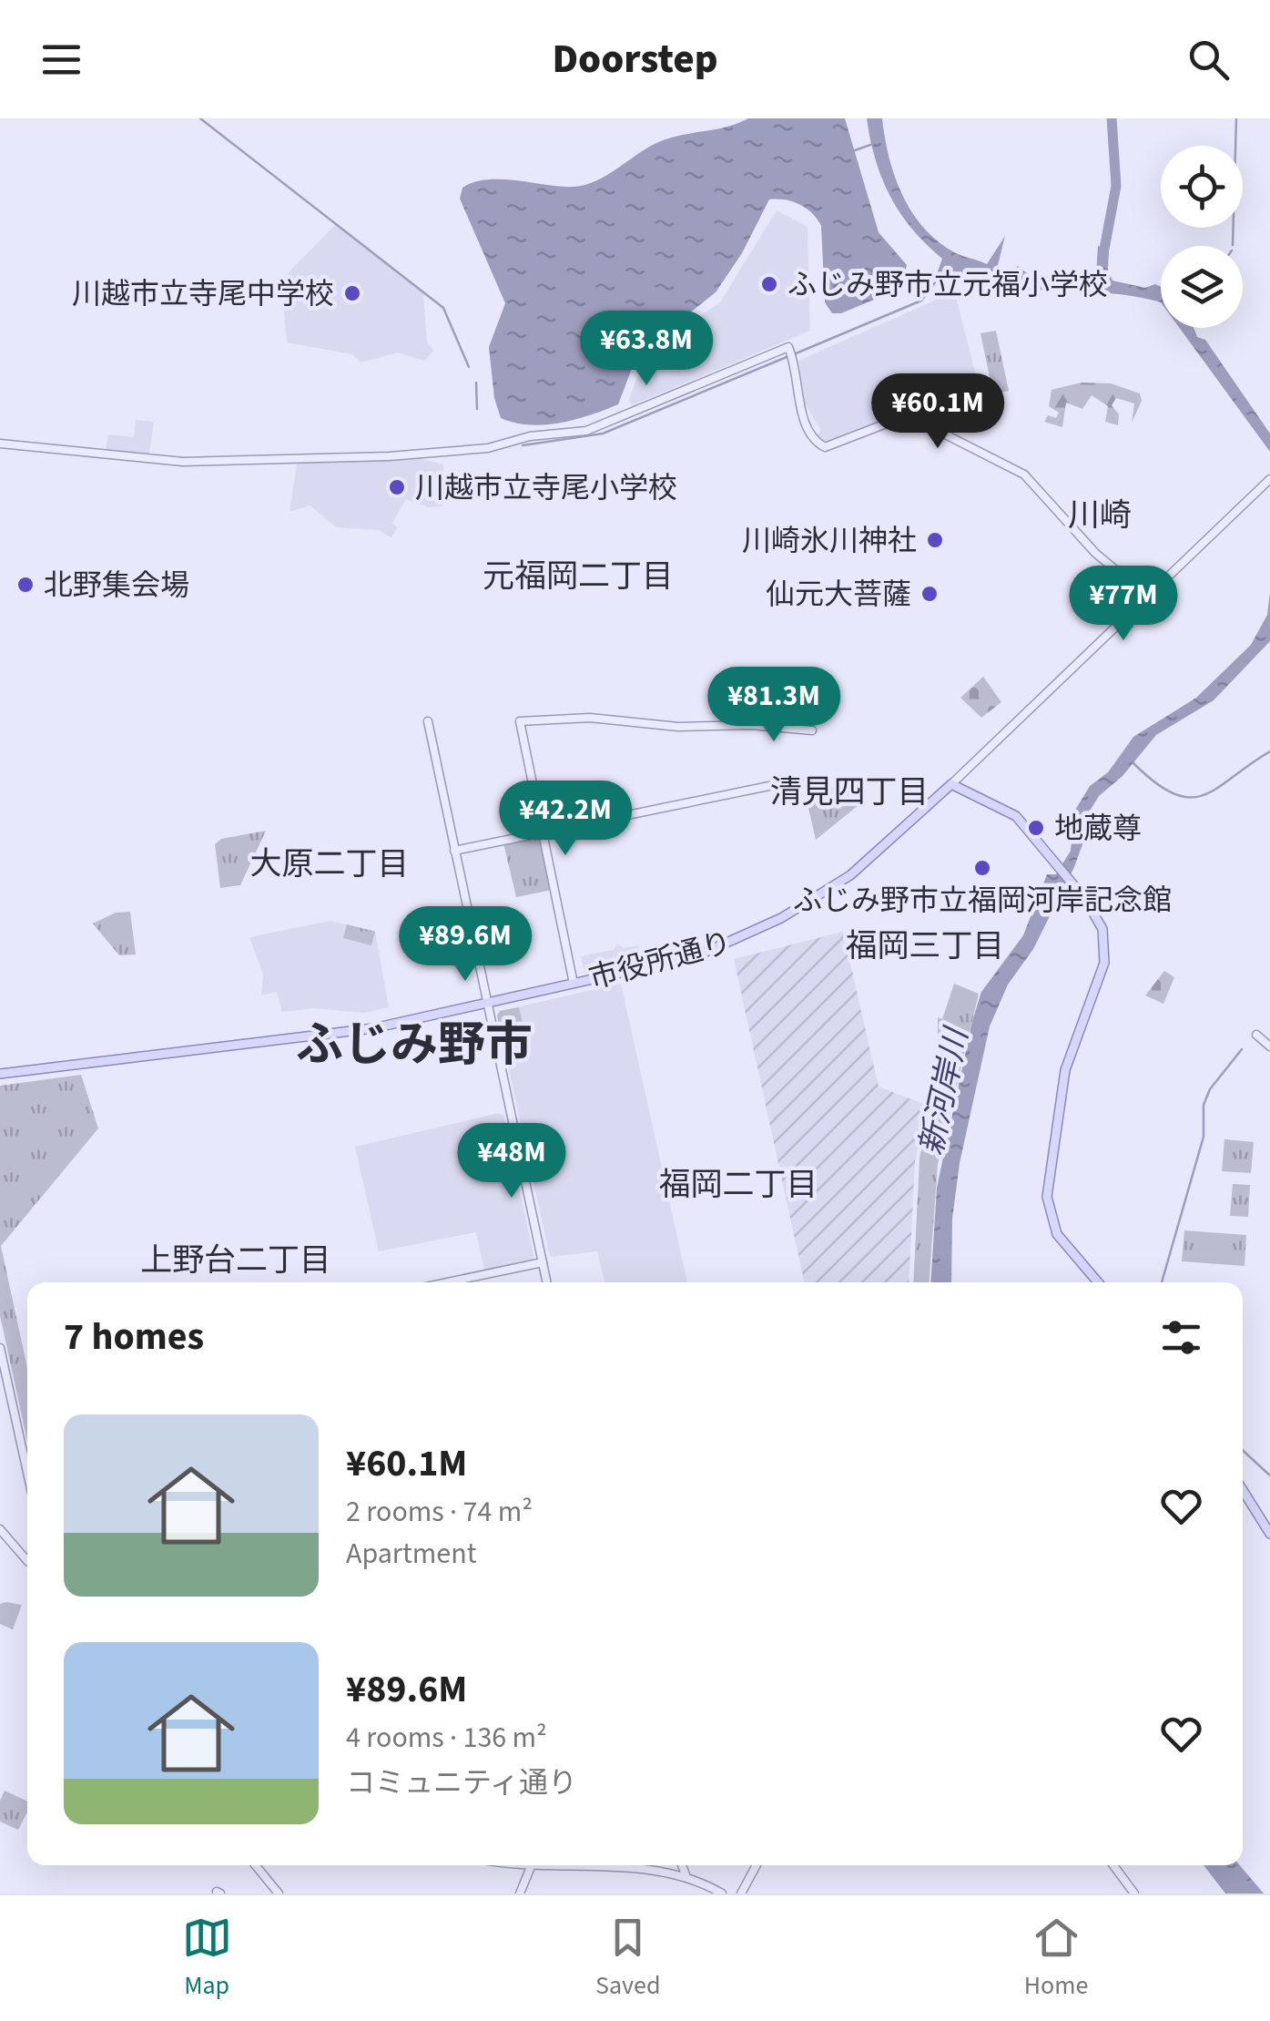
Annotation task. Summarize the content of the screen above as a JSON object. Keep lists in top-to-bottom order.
{
  "streets": {
    "main road": ["市役所通り"]
  },
  "districts": [
    "川崎",
    "元福岡二丁目",
    "清見四丁目",
    "大原二丁目",
    "福岡三丁目",
    "ふじみ野市",
    "福岡二丁目",
    "上野台二丁目"
  ],
  "water": ["新河岸川"],
  "places": [
    "ふじみ野市立元福小学校",
    "川越市立寺尾中学校",
    "川越市立寺尾小学校",
    "川崎氷川神社",
    "北野集会場",
    "仙元大菩薩",
    "地蔵尊",
    "ふじみ野市立福岡河岸記念館"
  ],
  "page": {
    "header": "Doorstep",
    "price": [
      "¥63.8M",
      "¥60.1M",
      "¥77M",
      "¥81.3M",
      "¥42.2M",
      "¥89.6M",
      "¥48M"
    ],
    "heading": "7 homes",
    "list": [
      {
        "name": "¥60.1M",
        "note": "2 rooms · 74 m² · Apartment"
      },
      {
        "name": "¥89.6M",
        "note": "4 rooms · 136 m² · コミュニティ通り"
      }
    ],
    "tabs": ["Map", "Saved", "Home"]
  }
}
